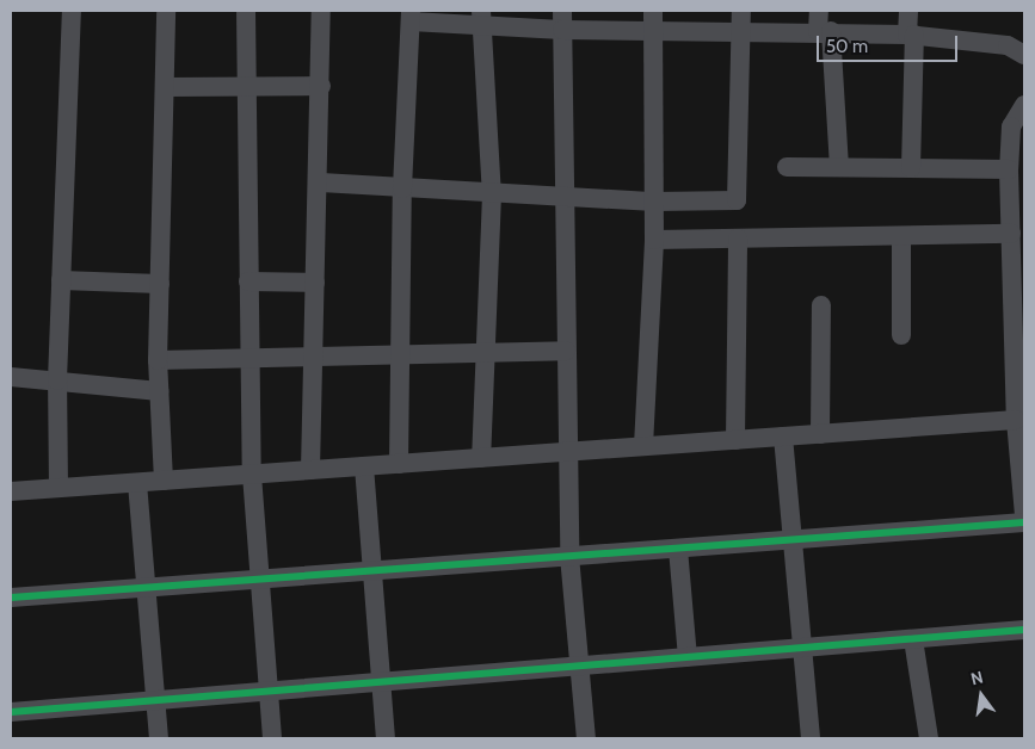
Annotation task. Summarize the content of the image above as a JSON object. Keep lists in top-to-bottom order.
{
  "scale_bar": "50 m",
  "north": "top"
}
